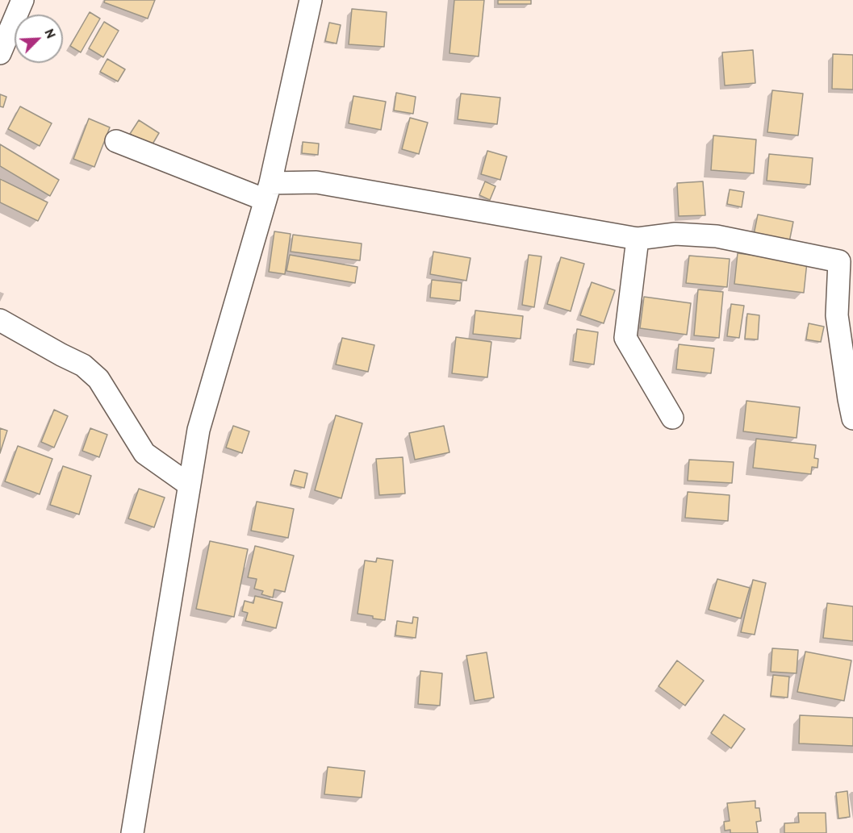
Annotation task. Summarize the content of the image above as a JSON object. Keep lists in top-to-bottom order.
{
  "north": "top right"
}
